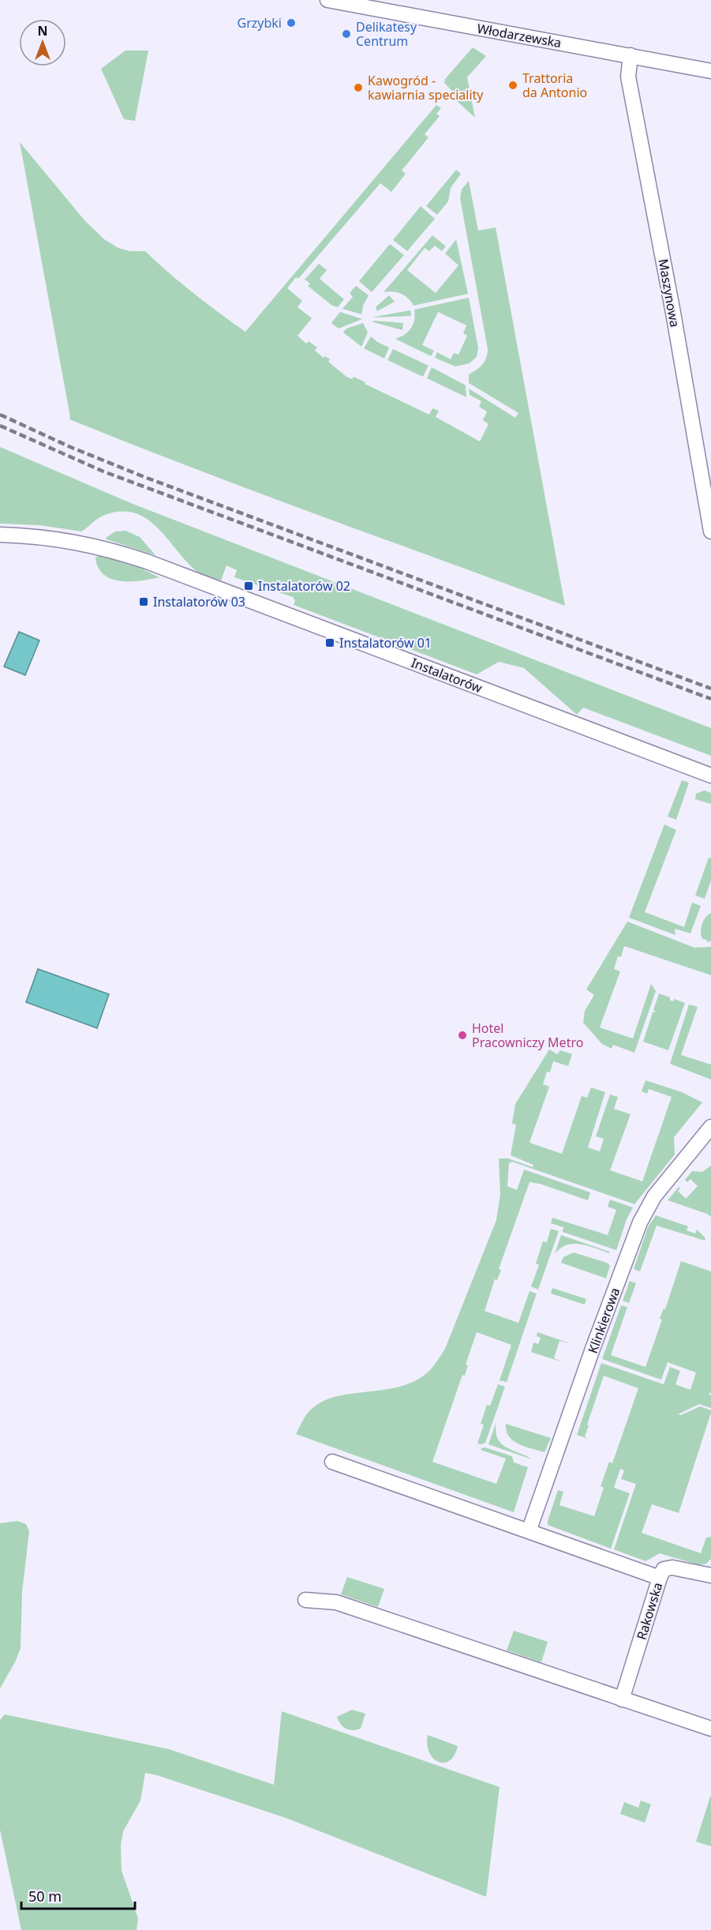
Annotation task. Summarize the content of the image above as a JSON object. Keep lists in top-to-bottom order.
{
  "streets": {
    "street": [
      "Włodarzewska",
      "Maszynowa",
      "Instalatorów",
      "Klinkierowa",
      "Rakowska"
    ]
  },
  "crossings": [
    ["Włodarzewska", "Maszynowa"]
  ],
  "places": {
    "other": [
      "Grzybki",
      "Delikatesy Centrum",
      "Trattoria da Antonio",
      "Kawogród - kawiarnia speciality",
      "Hotel Pracowniczy Metro"
    ],
    "transit": ["Instalatorów 02", "Instalatorów 03", "Instalatorów 01"]
  },
  "scale_bar": "50 m",
  "north": "top"
}
